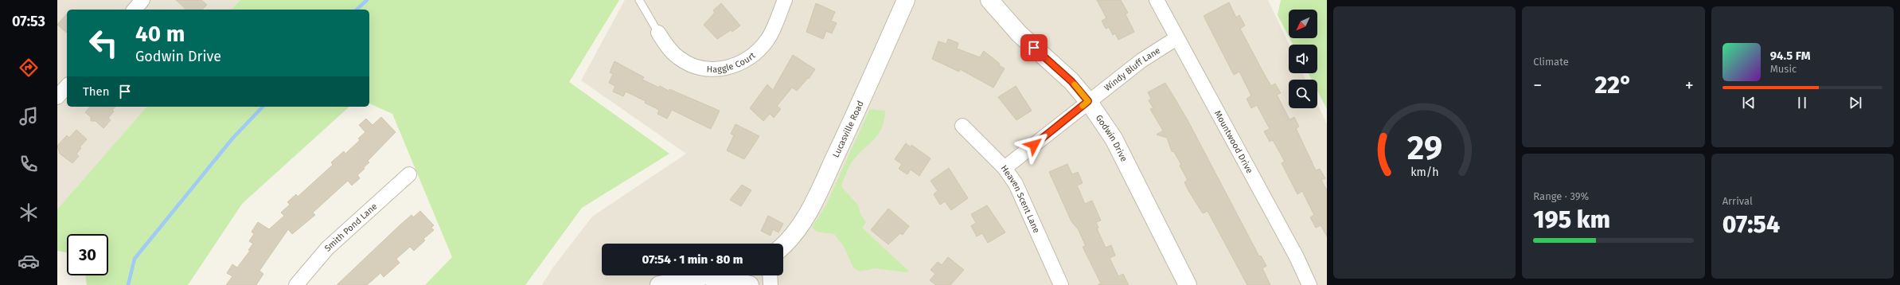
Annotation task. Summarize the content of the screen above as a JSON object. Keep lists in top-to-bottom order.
{
  "streets": {
    "street": [
      "Haggle Court",
      "Windy Bluff Lane",
      "Lucasville Road",
      "Godwin Drive",
      "Mountwood Drive",
      "Heaven Scent Lane",
      "Smith Pond Lane"
    ]
  },
  "crossings": [
    ["Windy Bluff Lane", "Godwin Drive"],
    ["Windy Bluff Lane", "Mountwood Drive"],
    ["Windy Bluff Lane", "Heaven Scent Lane"]
  ],
  "north": "bottom left",
  "page": {
    "tabs": "07:53",
    "tile": [
      "Climate",
      ["Range · 39%", "195 km"],
      ["Arrival", "07:54"]
    ],
    "turn": ["40 m", "Godwin Drive"],
    "song": ["94.5 FM", "Music"],
    "heat": ["−", "22°", "+"],
    "then": "Then",
    "limit": "30",
    "trip": "07:54 · 1 min · 80 m",
    "gauge": ["29", "km/h"]
  }
}
